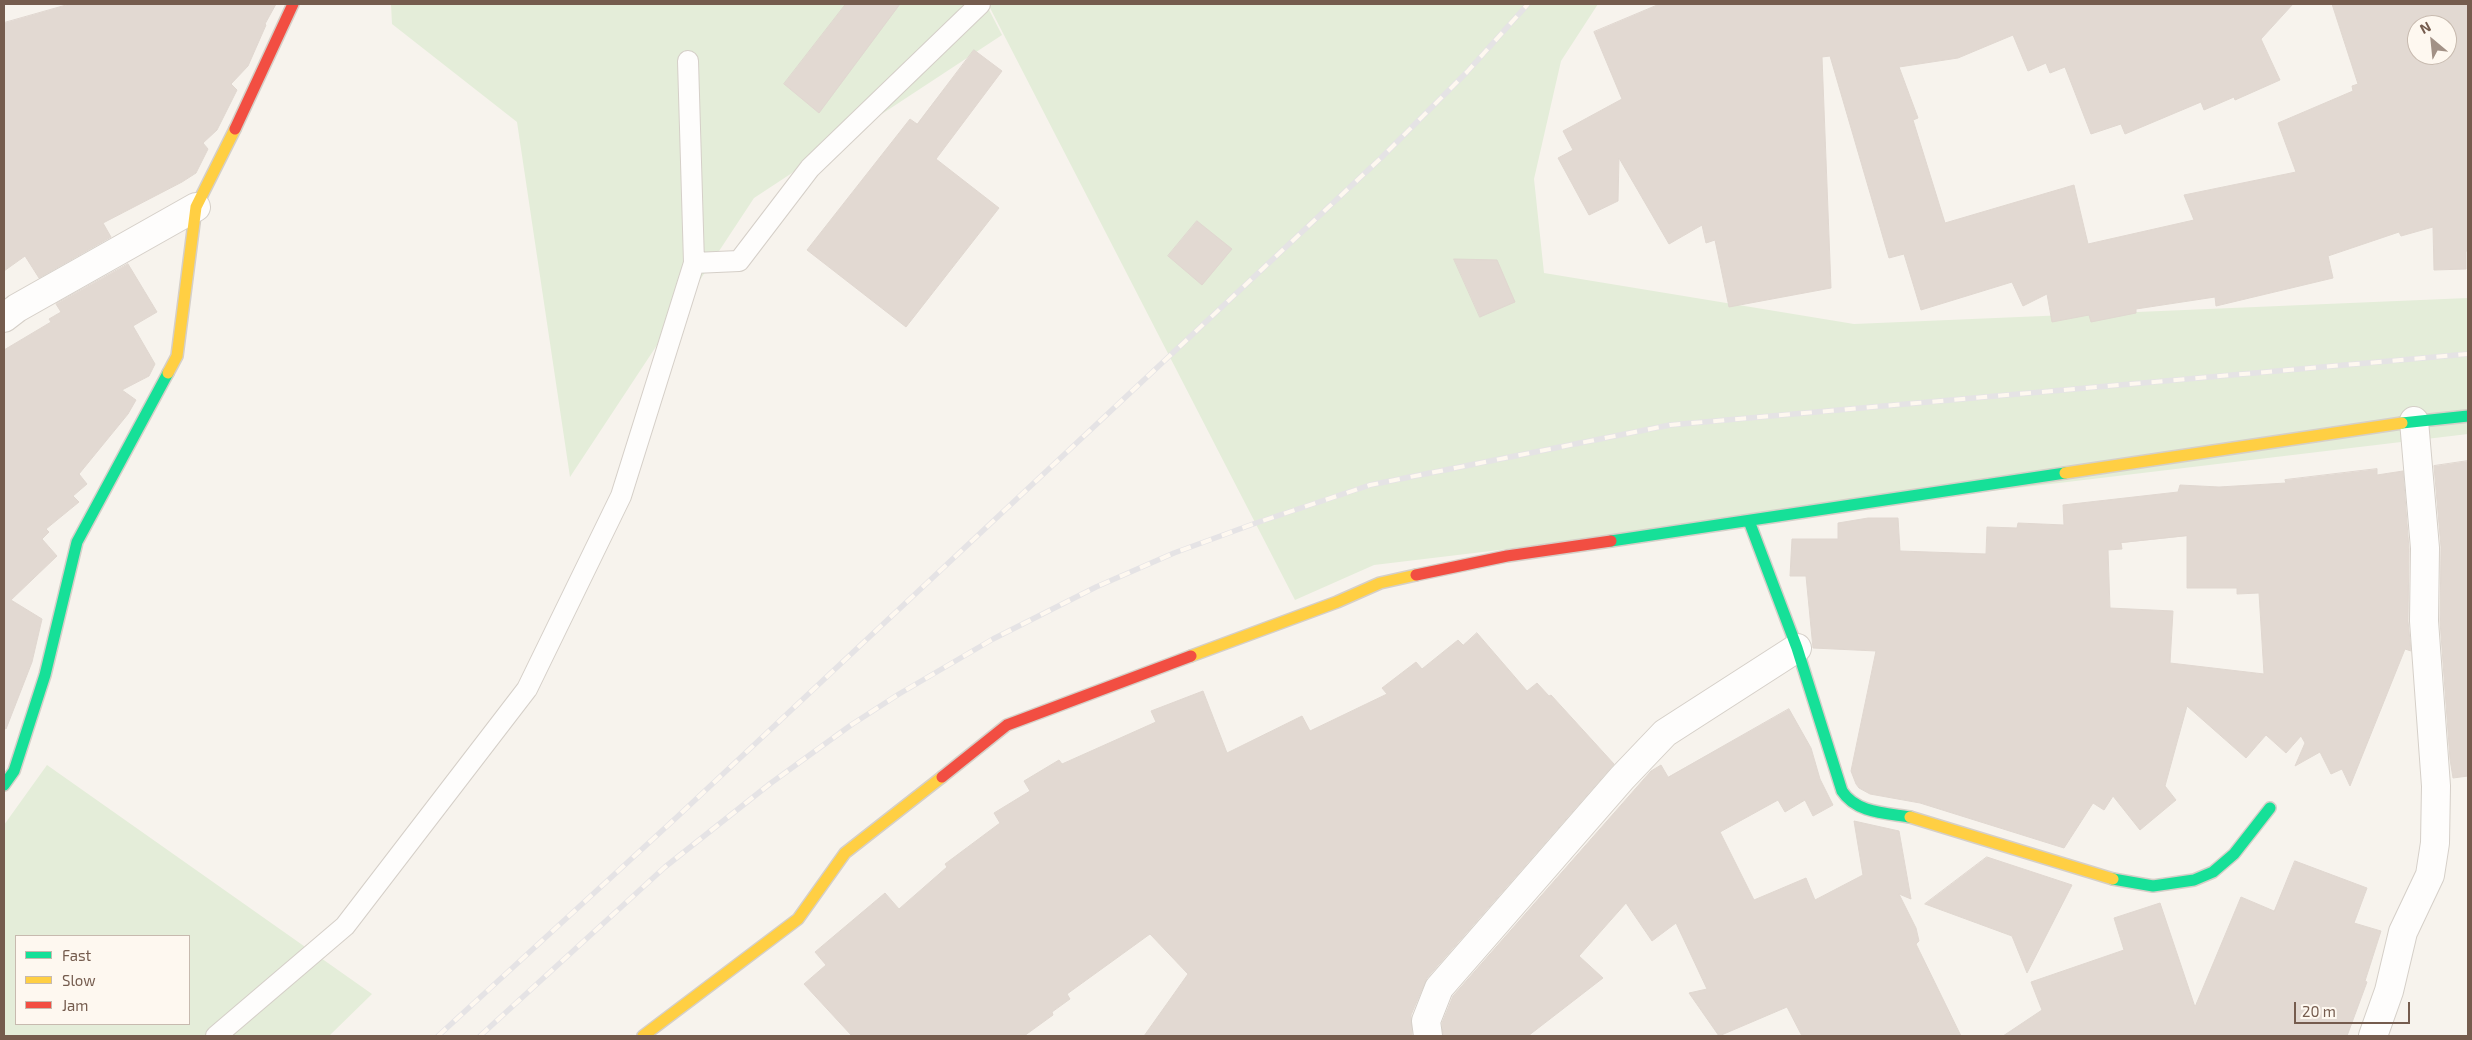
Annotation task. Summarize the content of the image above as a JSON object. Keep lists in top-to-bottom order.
{
  "legend": ["Fast", "Slow", "Jam"],
  "scale_bar": "20 m",
  "north": "top left"
}
